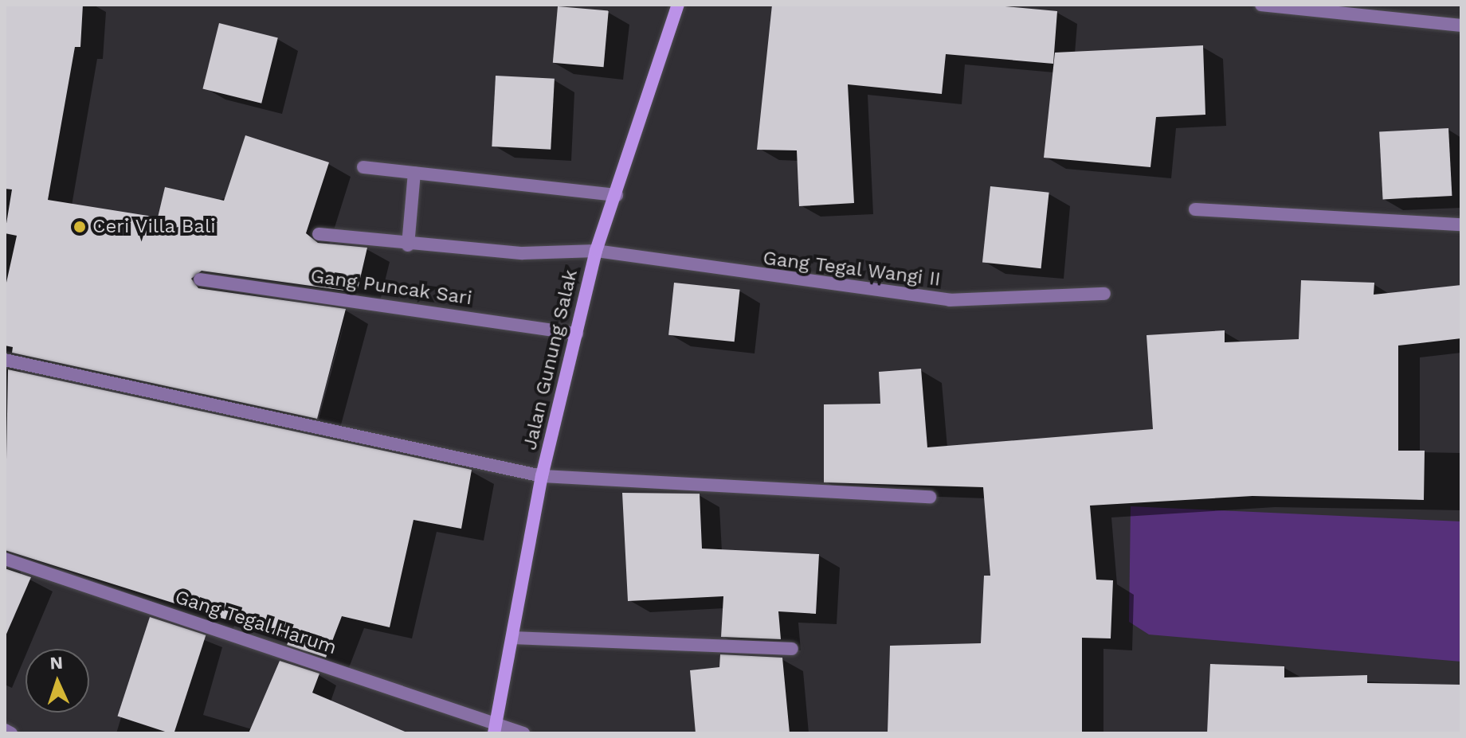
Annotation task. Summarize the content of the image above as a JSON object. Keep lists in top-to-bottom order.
{
  "streets": {
    "main road": ["Jalan Gunung Salak"],
    "street": ["Gang Tegal Wangi II", "Gang Puncak Sari", "Gang Tegal Harum"]
  },
  "crossings": [
    ["Gang Tegal Wangi II", "Jalan Gunung Salak"],
    ["Gang Puncak Sari", "Jalan Gunung Salak"],
    ["Jalan Gunung Salak", "Gang Tegal Harum"]
  ],
  "places": ["Ceri Villa Bali"],
  "north": "top"
}
